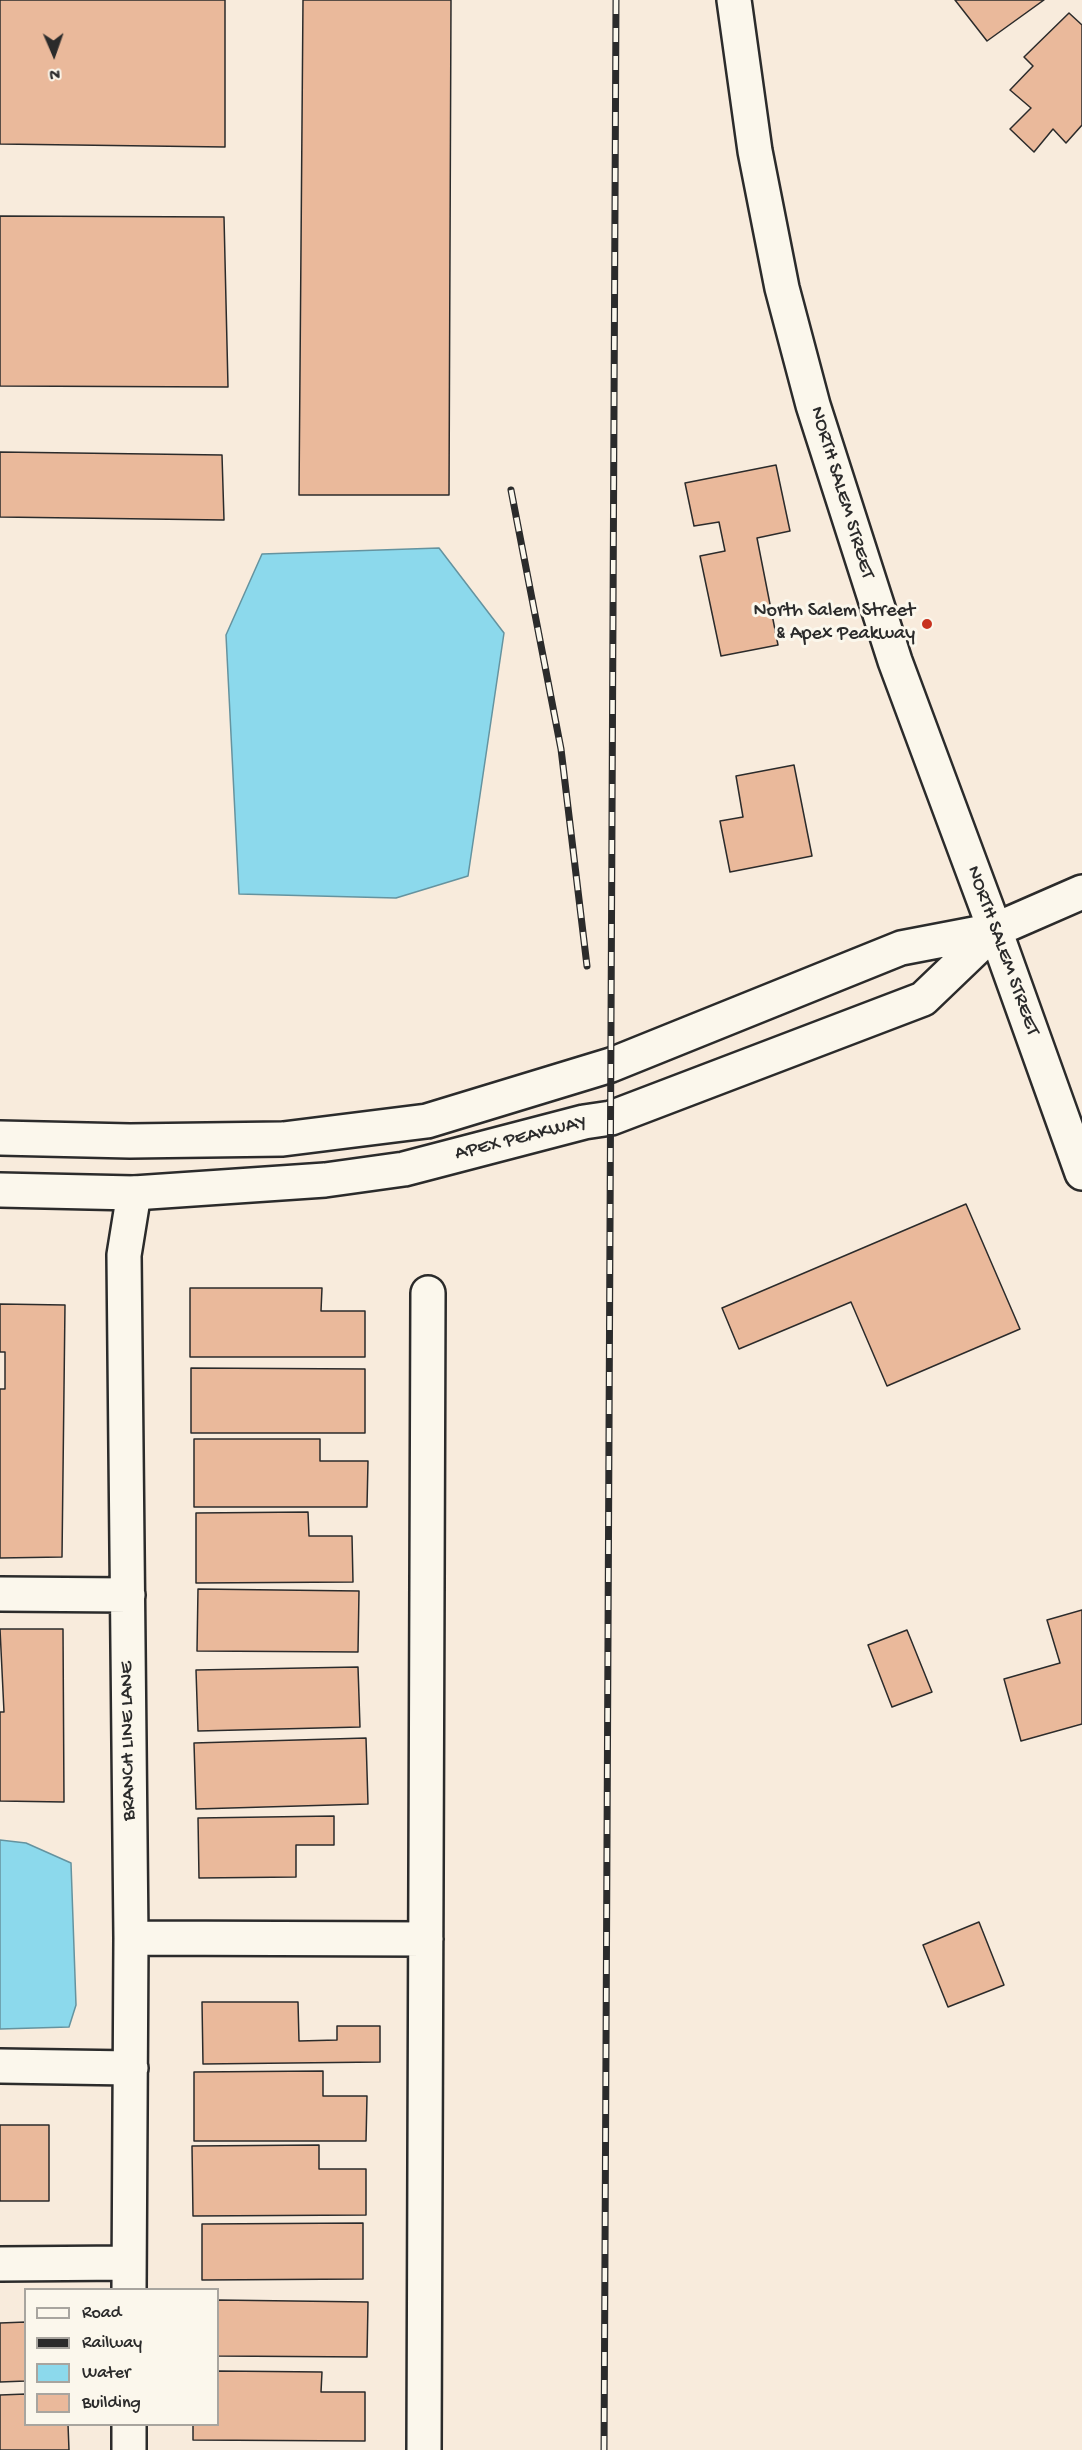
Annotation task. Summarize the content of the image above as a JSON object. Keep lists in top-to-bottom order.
{
  "streets": {
    "main road": ["NORTH SALEM STREET", "APEX PEAKWAY", "BRANCH LINE LANE"]
  },
  "crossings": [
    ["NORTH SALEM STREET", "APEX PEAKWAY"],
    ["APEX PEAKWAY", "BRANCH LINE LANE"]
  ],
  "places": ["North Salem Street & Apex Peakway"],
  "legend": [
    "Road",
    "Railway",
    "Water",
    "Building"
  ],
  "north": "bottom"
}
